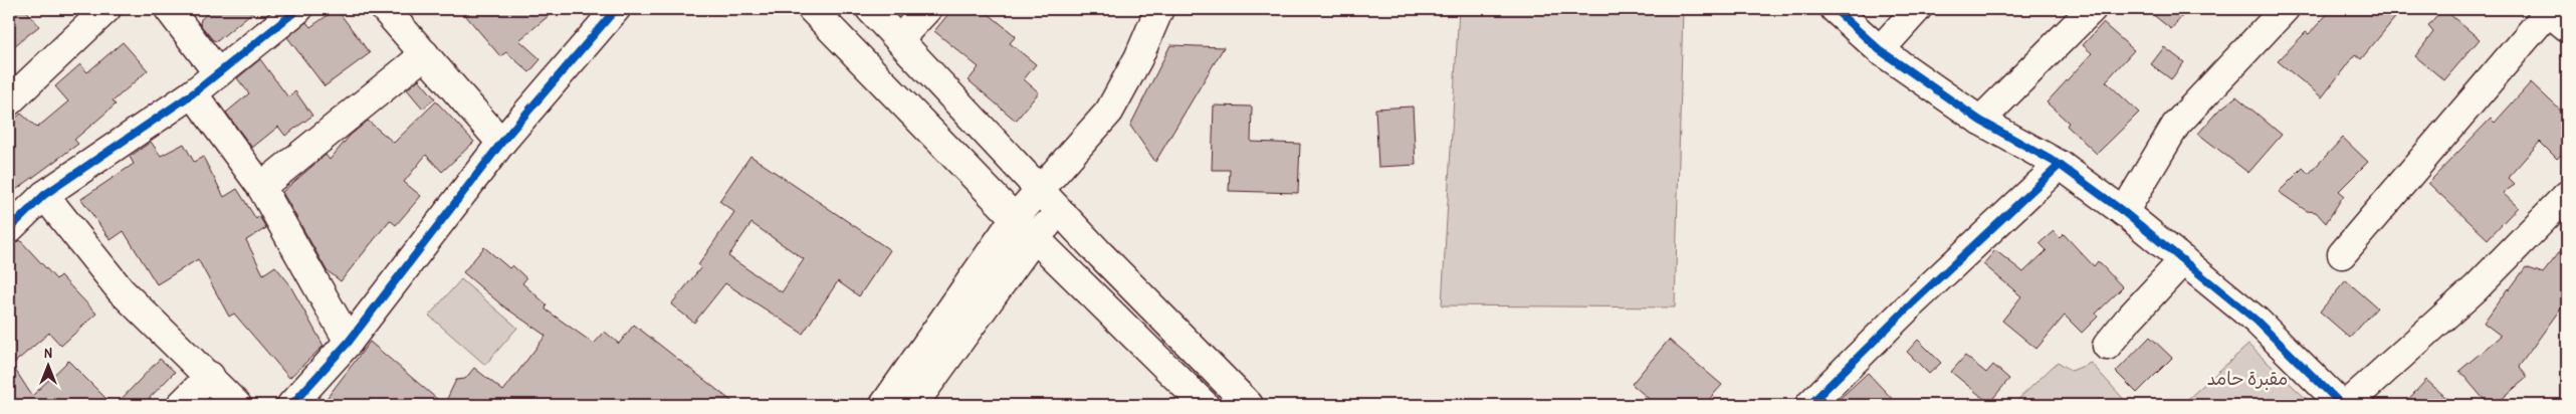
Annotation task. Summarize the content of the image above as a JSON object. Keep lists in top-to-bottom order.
{
  "parks": ["مقبرة حامد"],
  "north": "top"
}
